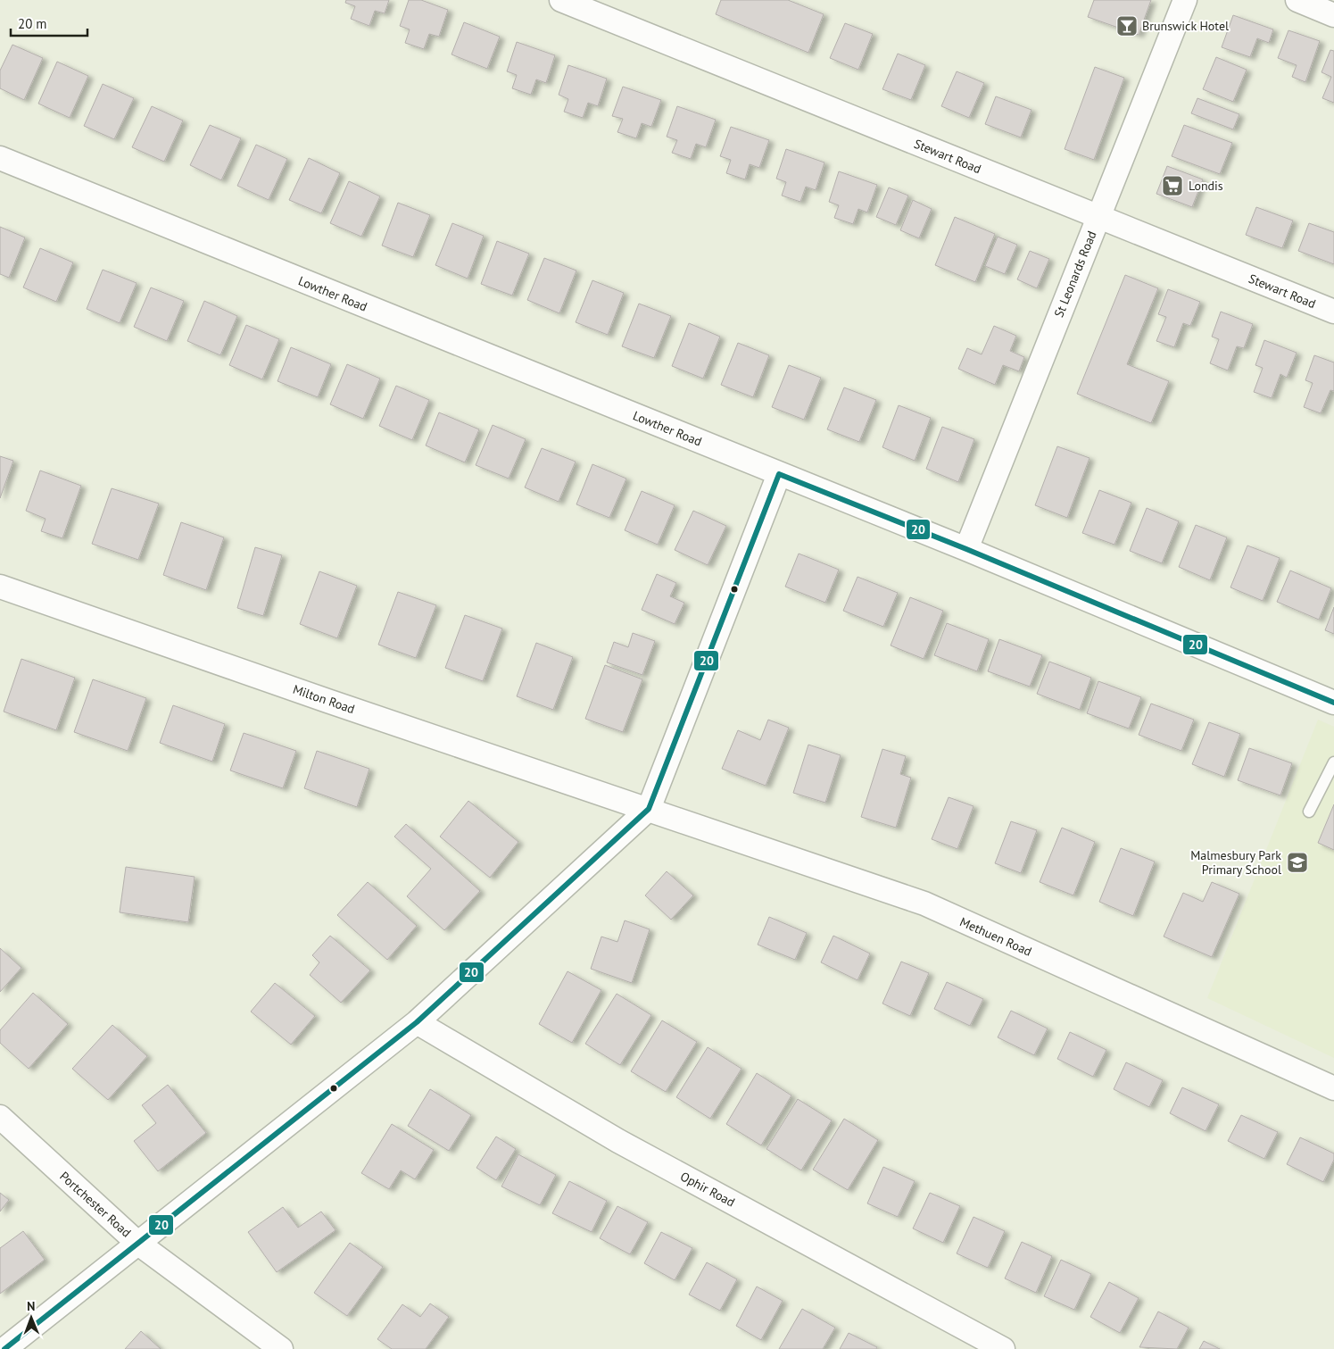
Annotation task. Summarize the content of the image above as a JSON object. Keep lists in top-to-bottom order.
{
  "streets": {
    "street": [
      "Stewart Road",
      "St Leonards Road",
      "Lowther Road",
      "Milton Road",
      "Methuen Road",
      "Ophir Road",
      "Portchester Road"
    ]
  },
  "crossings": [
    ["Stewart Road", "St Leonards Road"],
    ["St Leonards Road", "Lowther Road"],
    ["Milton Road", "Methuen Road"]
  ],
  "places": {
    "bar": ["Brunswick Hotel"],
    "supermarket": ["Londis"],
    "school or university": ["Malmesbury Park Primary School"]
  },
  "lines": ["transit line 20"],
  "scale_bar": "20 m",
  "north": "top"
}
